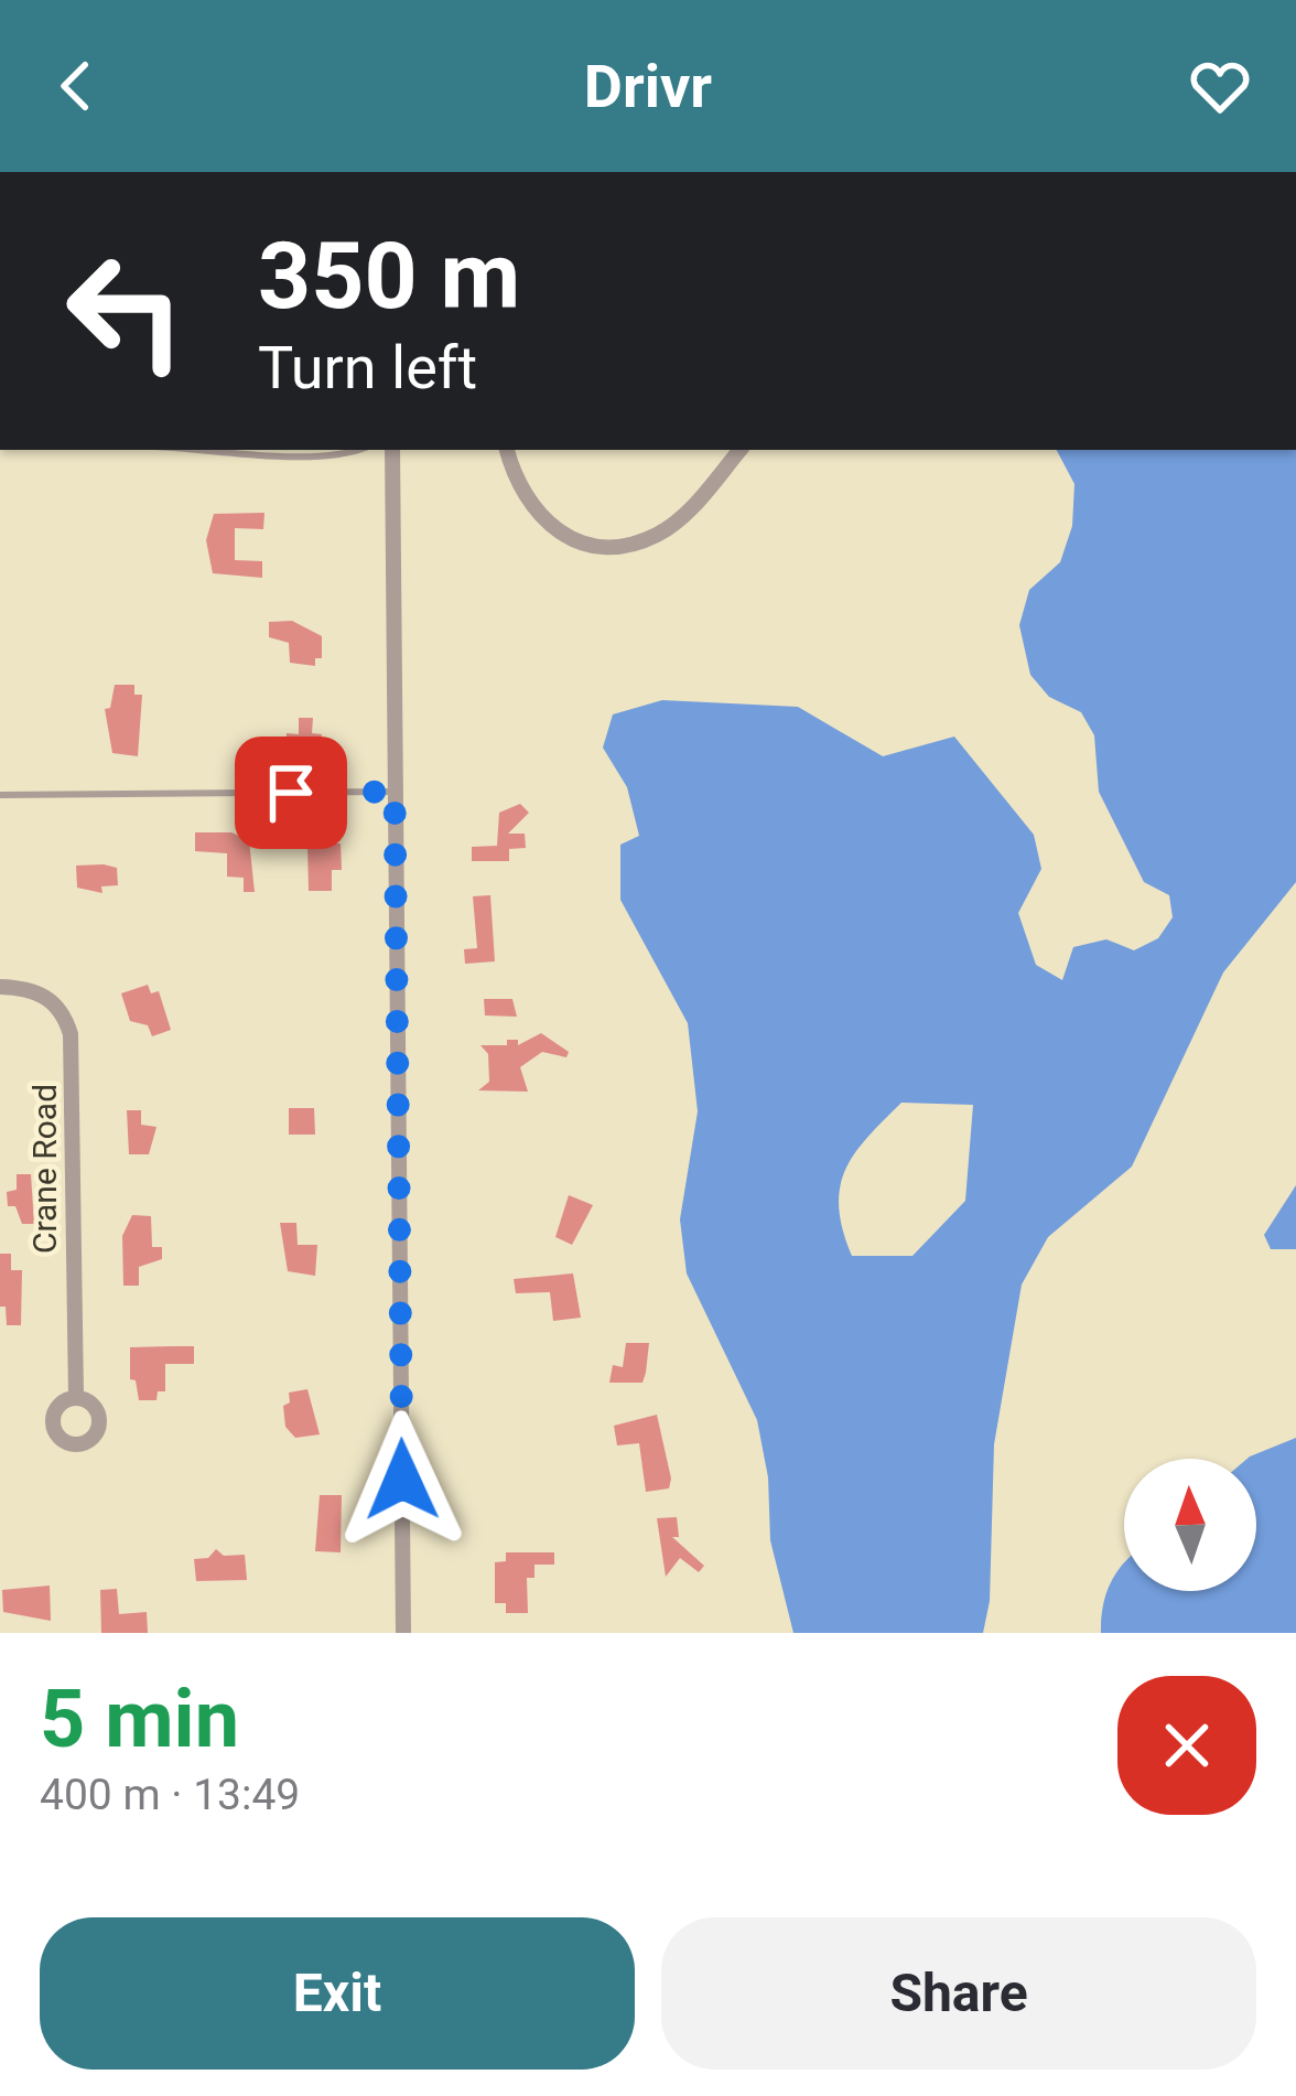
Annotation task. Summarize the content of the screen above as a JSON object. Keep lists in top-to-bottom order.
{
  "streets": {
    "street": ["Crane Road"]
  },
  "north": "top",
  "page": {
    "header": "Drivr",
    "turn": ["350 m", "Turn left"],
    "heading": ["5 min", "400 m · 13:49"],
    "buttons": ["Exit", "Share"]
  }
}
